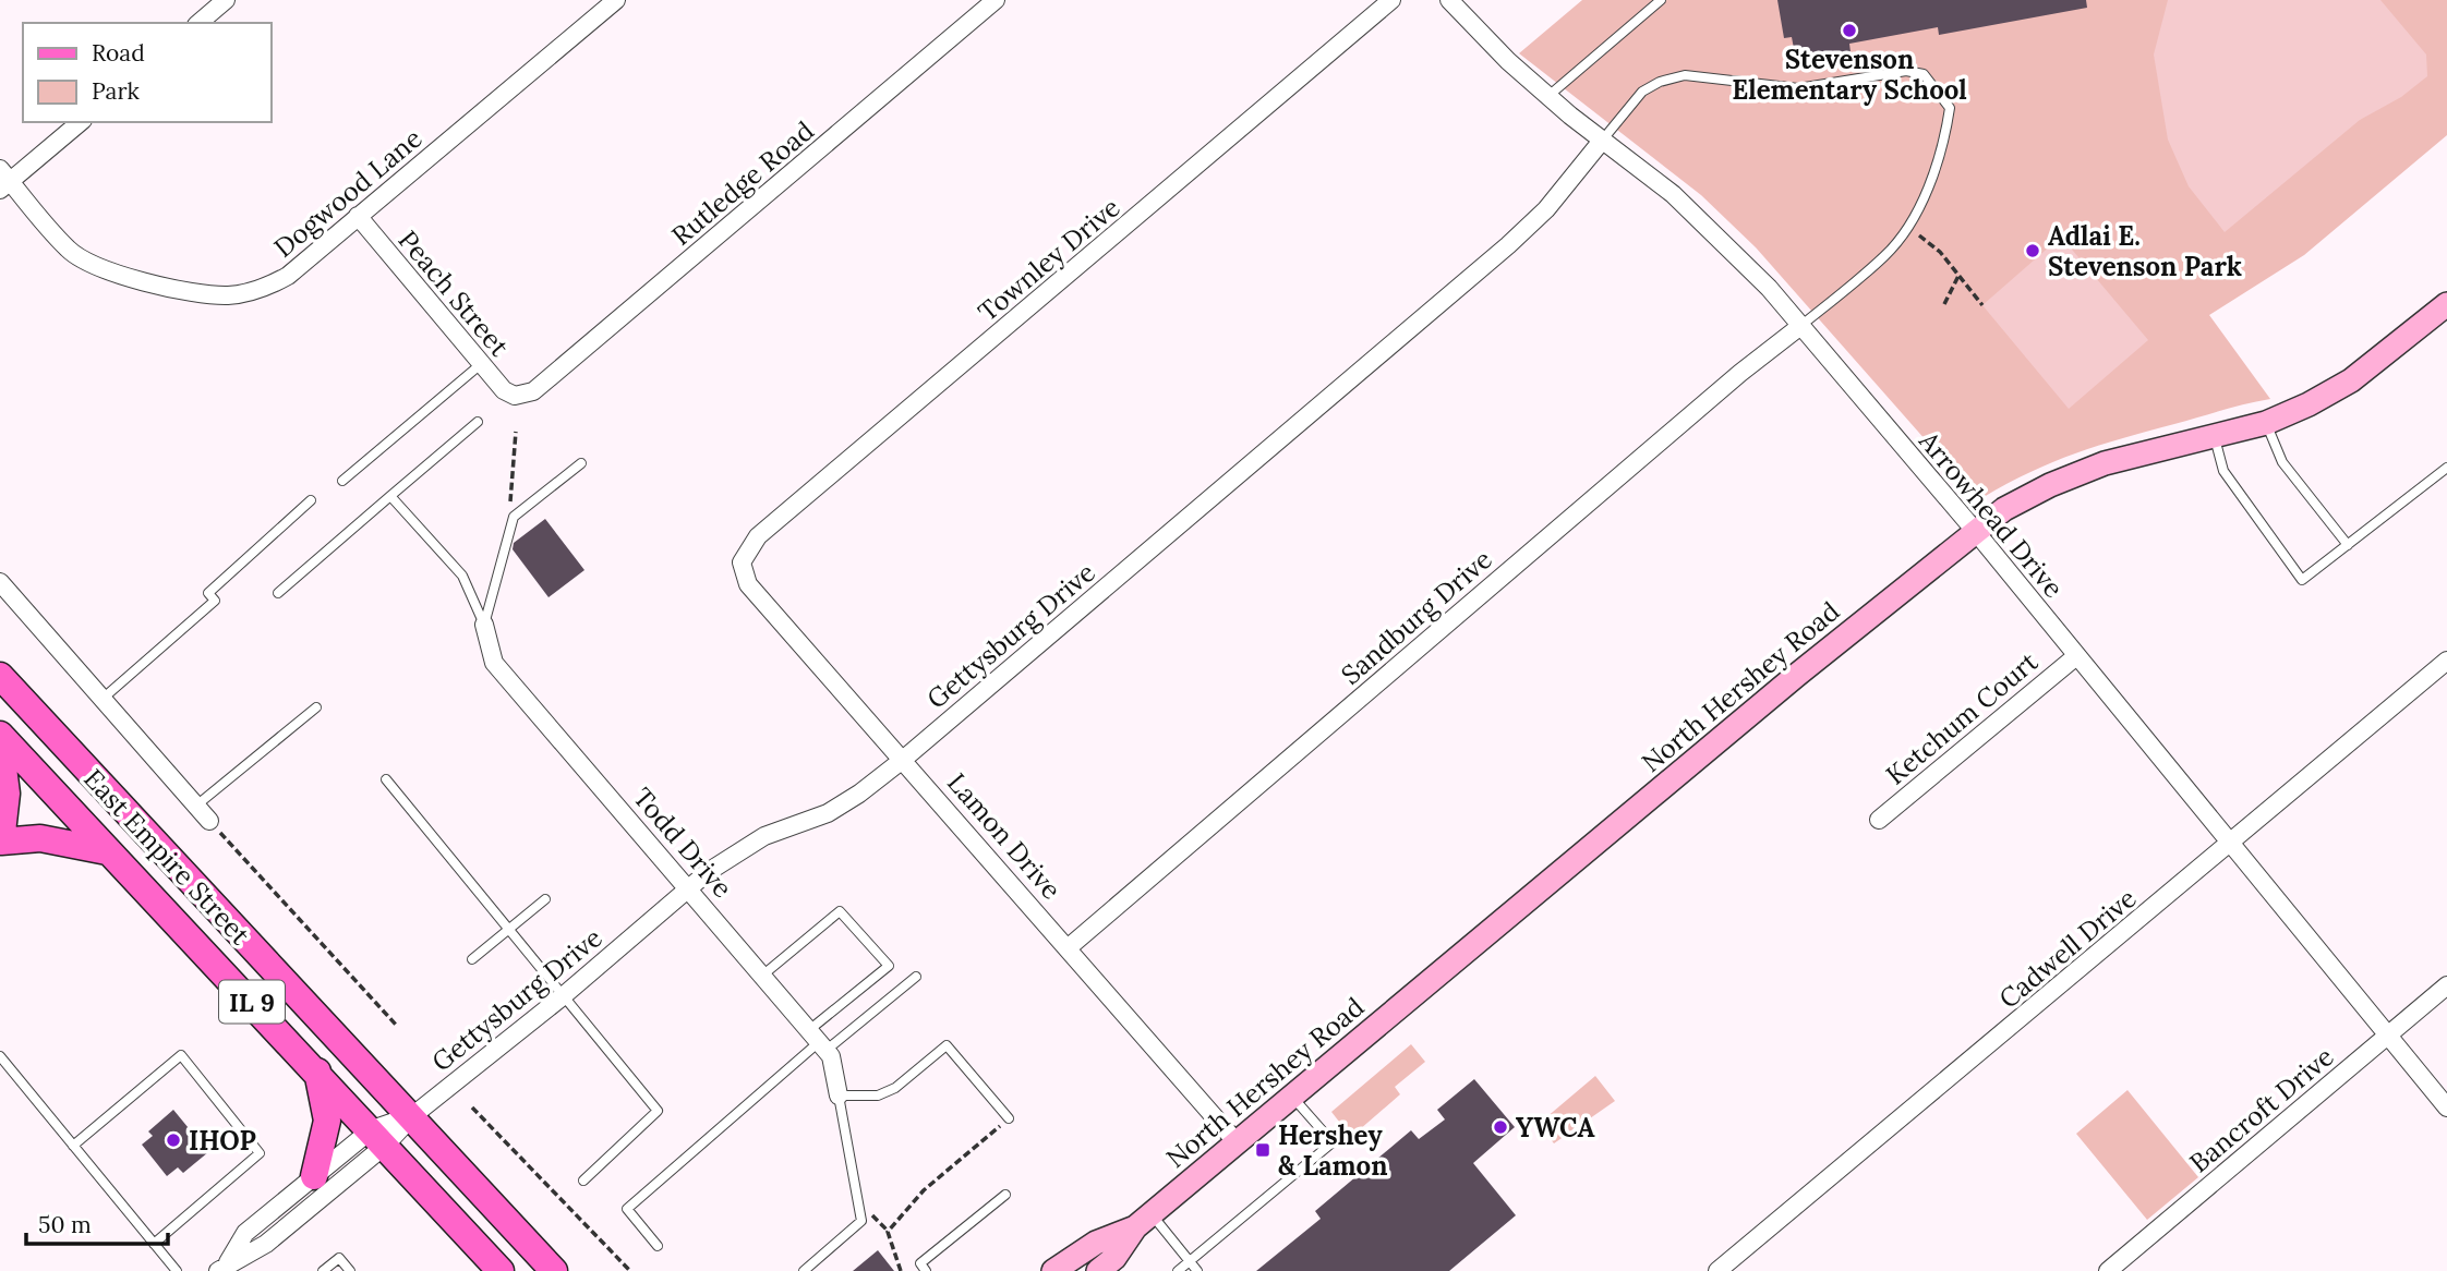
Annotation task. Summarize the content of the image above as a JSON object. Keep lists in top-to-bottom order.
{
  "streets": {
    "main road": ["North Hershey Road", "East Empire Street", "IL 9"],
    "street": [
      "Rutledge Road",
      "Dogwood Lane",
      "Townley Drive",
      "Peach Street",
      "Arrowhead Drive",
      "Sandburg Drive",
      "Gettysburg Drive",
      "Ketchum Court",
      "Lamon Drive",
      "Todd Drive",
      "Cadwell Drive",
      "Bancroft Drive"
    ]
  },
  "crossings": [
    ["Rutledge Road", "Peach Street"],
    ["Dogwood Lane", "Peach Street"],
    ["Townley Drive", "Lamon Drive"],
    ["Arrowhead Drive", "Sandburg Drive"],
    ["Arrowhead Drive", "Gettysburg Drive"],
    ["Arrowhead Drive", "North Hershey Road"],
    ["Arrowhead Drive", "Ketchum Court"],
    ["Arrowhead Drive", "Cadwell Drive"],
    ["Arrowhead Drive", "Bancroft Drive"],
    ["Sandburg Drive", "Lamon Drive"],
    ["Gettysburg Drive", "Lamon Drive"],
    ["Gettysburg Drive", "Todd Drive"],
    ["Gettysburg Drive", "East Empire Street"],
    ["North Hershey Road", "Lamon Drive"]
  ],
  "places": {
    "other": [
      "Stevenson Elementary School",
      "Adlai E. Stevenson Park",
      "YWCA",
      "IHOP"
    ],
    "transit": ["Hershey & Lamon"]
  },
  "legend": ["Road", "Park"],
  "scale_bar": "50 m"
}
